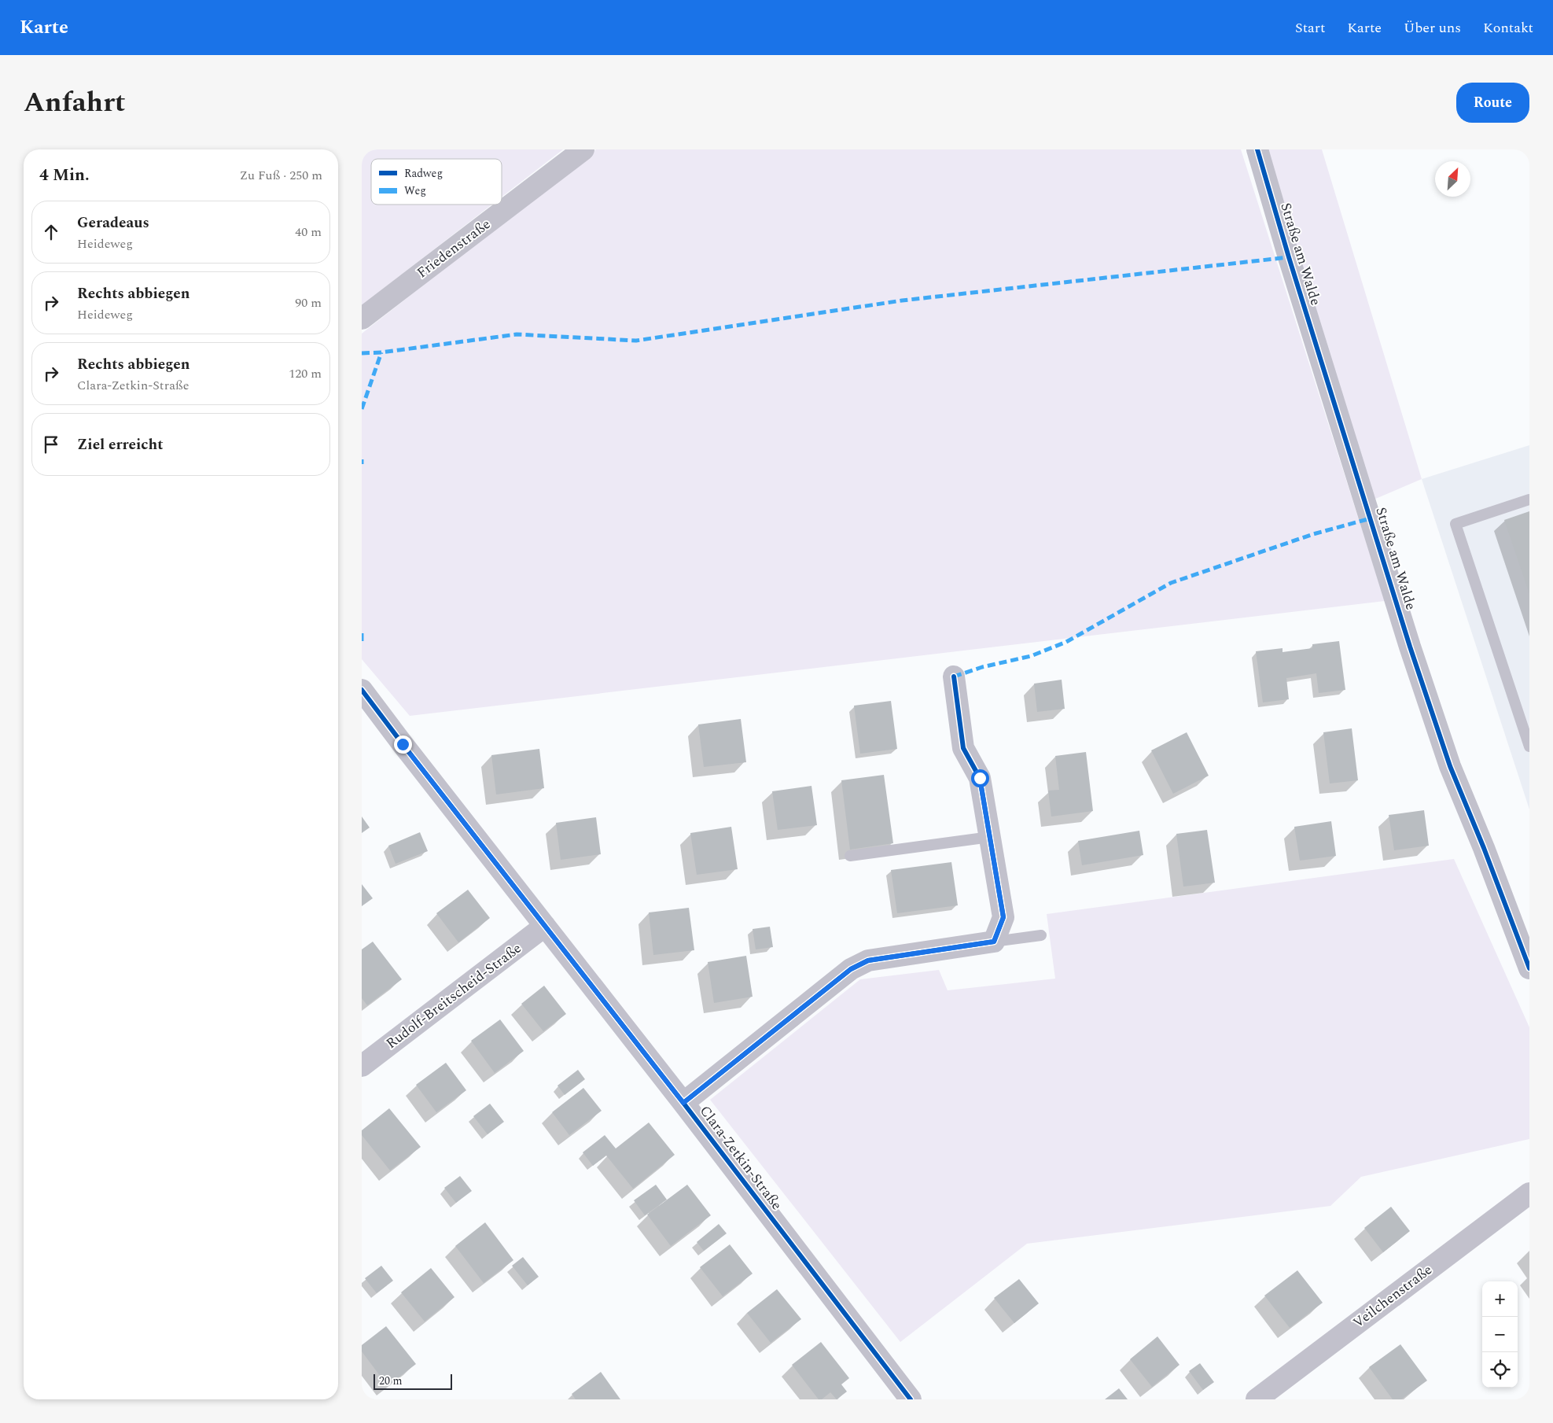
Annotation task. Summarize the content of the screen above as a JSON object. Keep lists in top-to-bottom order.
{
  "streets": {
    "street": [
      "Friedenstraße",
      "Straße am Walde",
      "Rudolf-Breitscheid-Straße",
      "Clara-Zetkin-Straße",
      "Veilchenstraße"
    ]
  },
  "crossings": [
    ["Rudolf-Breitscheid-Straße", "Clara-Zetkin-Straße"]
  ],
  "legend": ["Radweg", "Weg"],
  "scale_bar": "20 m",
  "north": "top right",
  "page": {
    "header": "Karte",
    "nav": [
      "Start",
      "Karte",
      "Über uns",
      "Kontakt"
    ],
    "title": "Anfahrt",
    "buttons": "Route",
    "heading": ["4 Min.", "Zu Fuß · 250 m"],
    "list": [
      ["Geradeaus", "Heideweg", "40 m"],
      ["Rechts abbiegen", "Heideweg", "90 m"],
      ["Rechts abbiegen", "Clara-Zetkin-Straße", "120 m"],
      "Ziel erreicht"
    ],
    "map_buttons": ["+", "−"],
    "scale": "20 m"
  }
}
